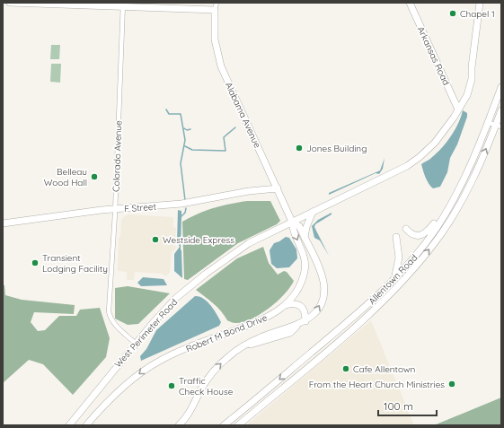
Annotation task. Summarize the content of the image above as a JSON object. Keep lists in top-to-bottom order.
{
  "streets": {
    "street": [
      "Arkansas Road",
      "Alabama Avenue",
      "Colorado Avenue",
      "F Street",
      "Allentown Road",
      "West Perimeter Road",
      "Robert M Bond Drive"
    ]
  },
  "crossings": [
    ["Arkansas Road", "West Perimeter Road"],
    ["Alabama Avenue", "F Street"],
    ["Alabama Avenue", "West Perimeter Road"],
    ["Alabama Avenue", "Robert M Bond Drive"],
    ["Colorado Avenue", "F Street"],
    ["Colorado Avenue", "West Perimeter Road"],
    ["West Perimeter Road", "Robert M Bond Drive"]
  ],
  "places": [
    "Chapel 1",
    "Jones Building",
    "Belleau Wood Hall",
    "Westside Express",
    "Transient Lodging Facility",
    "Cafe Allentown",
    "From the Heart Church Ministries",
    "Traffic Check House"
  ],
  "scale_bar": "100 m"
}
